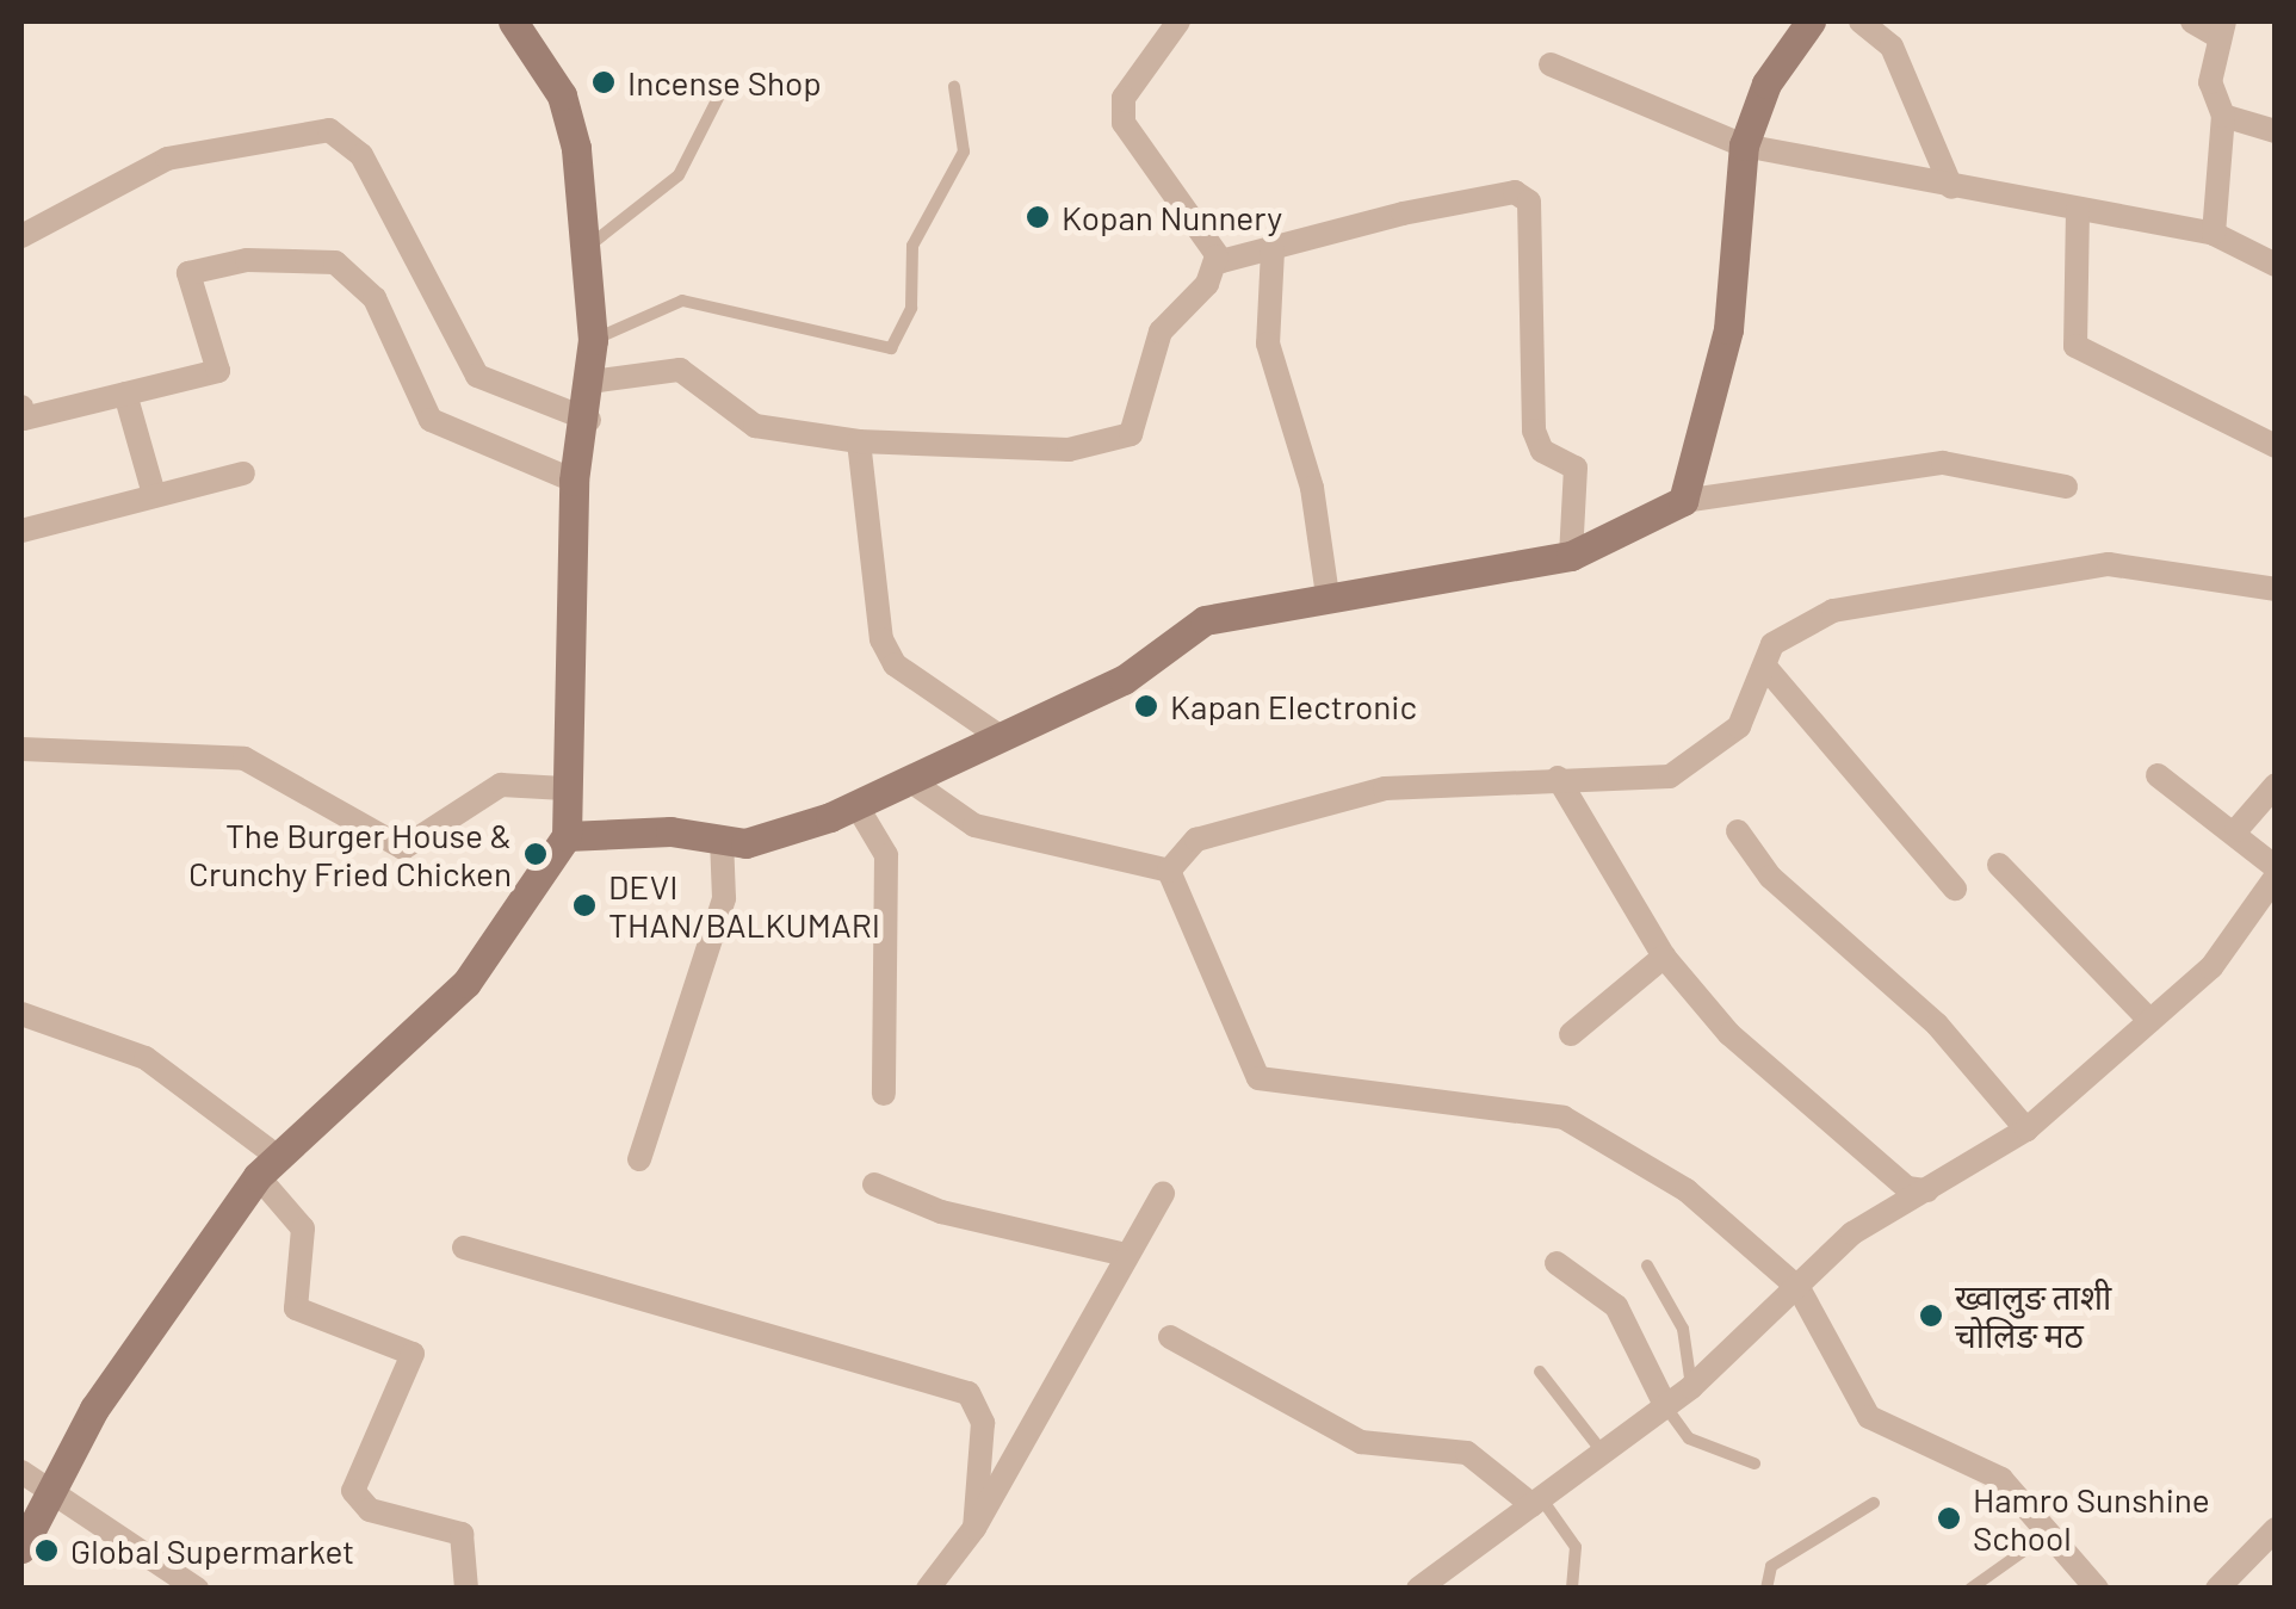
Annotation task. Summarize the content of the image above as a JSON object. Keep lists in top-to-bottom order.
{
  "places": [
    "Incense Shop",
    "Kopan Nunnery",
    "Kapan Electronic",
    "The Burger House & Crunchy Fried Chicken",
    "DEVI THAN/BALKUMARI",
    "ख्वालुङ ताशी चोलिङ मठ",
    "Hamro Sunshine School",
    "Global Supermarket"
  ]
}
